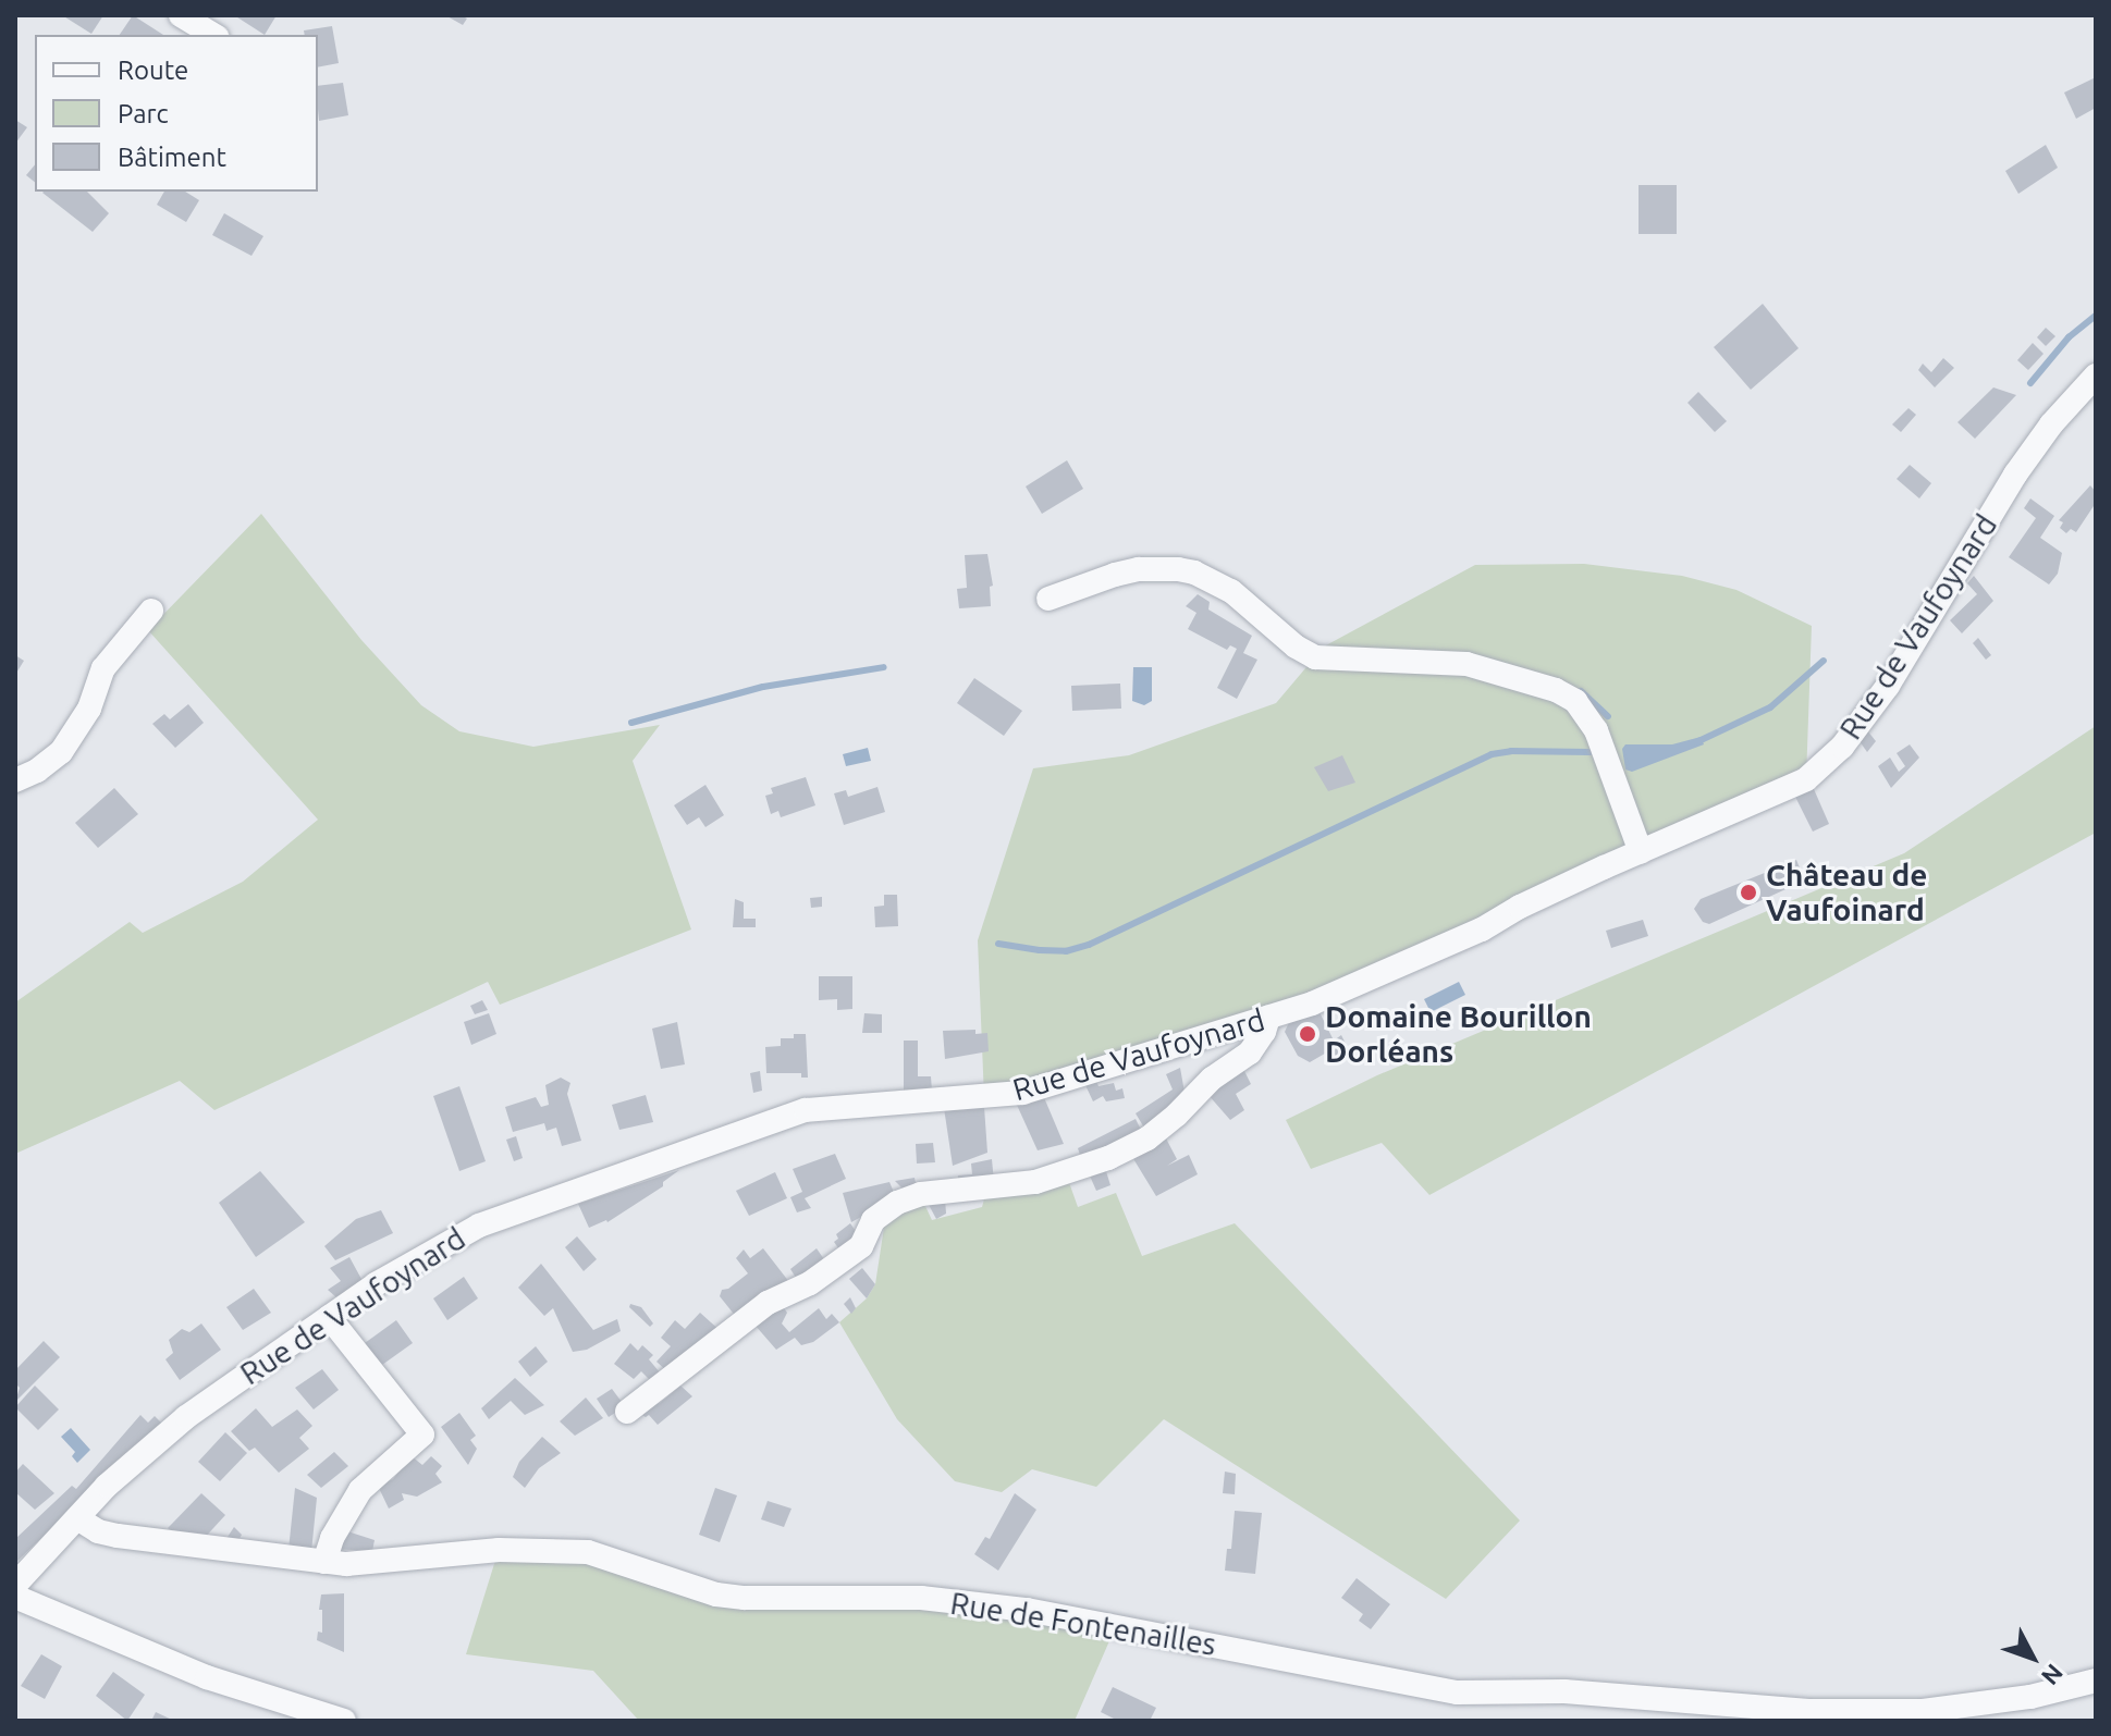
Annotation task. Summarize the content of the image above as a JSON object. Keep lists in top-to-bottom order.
{
  "streets": {
    "street": ["Rue de Vaufoynard", "Rue de Fontenailles"]
  },
  "crossings": [
    ["Rue de Vaufoynard", "Rue de Fontenailles"]
  ],
  "places": ["Château de Vaufoinard", "Domaine Bourillon Dorléans"],
  "legend": ["Route", "Parc", "Bâtiment"],
  "north": "bottom right"
}
